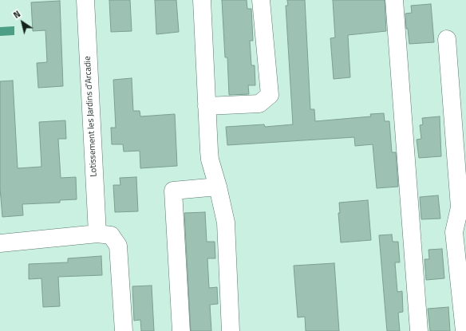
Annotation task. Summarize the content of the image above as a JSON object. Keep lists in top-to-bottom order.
{
  "streets": {
    "street": ["Lotissement les Jardins d'Arcadie"]
  },
  "north": "top left"
}
